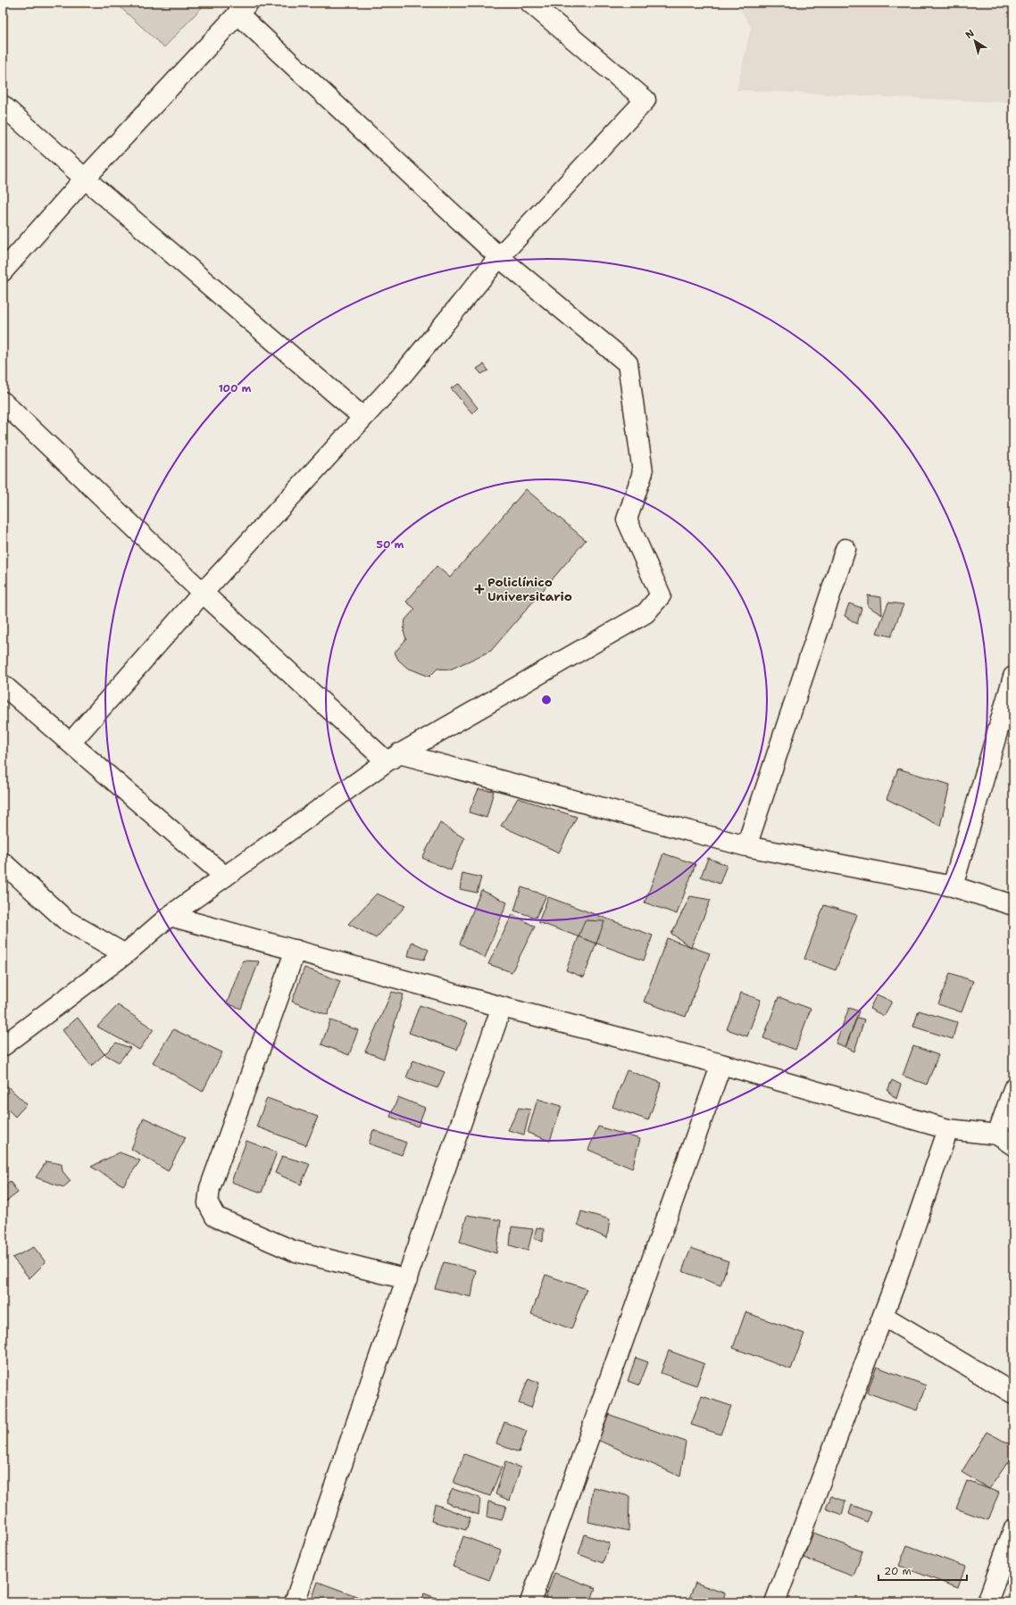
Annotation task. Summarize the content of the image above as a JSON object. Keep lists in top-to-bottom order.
{
  "places": {
    "health": ["Policlínico Universitario"]
  },
  "scale_bar": "20 m",
  "north": "top left",
  "rings": ["100 m", "50 m"]
}
